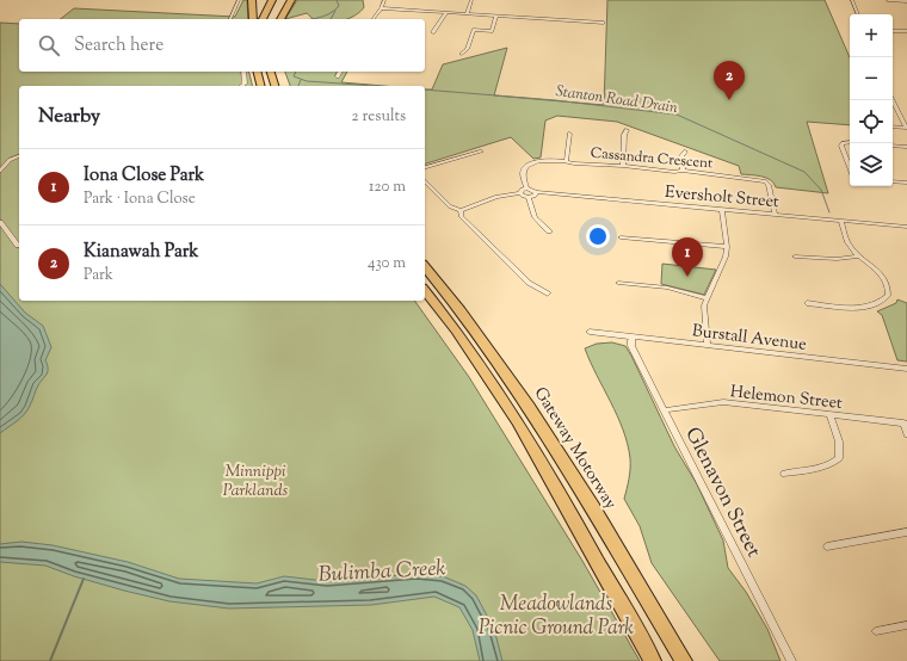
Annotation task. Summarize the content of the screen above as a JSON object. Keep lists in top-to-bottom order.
{
  "streets": {
    "highway": ["Gateway Motorway"],
    "street": [
      "Cassandra Crescent",
      "Eversholt Street",
      "Burstall Avenue",
      "Helemon Street",
      "Glenavon Street"
    ]
  },
  "crossings": [
    ["Cassandra Crescent", "Eversholt Street"],
    ["Burstall Avenue", "Glenavon Street"],
    ["Helemon Street", "Glenavon Street"]
  ],
  "water": ["Stanton Road Drain", "Bulimba Creek"],
  "parks": ["Minnippi Parklands", "Meadowlands Picnic Ground Park"],
  "page": {
    "map_buttons": ["+", "−"],
    "search": "Search here",
    "pins": ["2", "1"],
    "heading": ["Nearby", "2 results"],
    "list": [
      {
        "mark": "1",
        "name": "Iona Close Park",
        "note": "Park · Iona Close",
        "value": "120 m"
      },
      {
        "mark": "2",
        "name": "Kianawah Park",
        "note": "Park",
        "value": "430 m"
      }
    ]
  }
}
